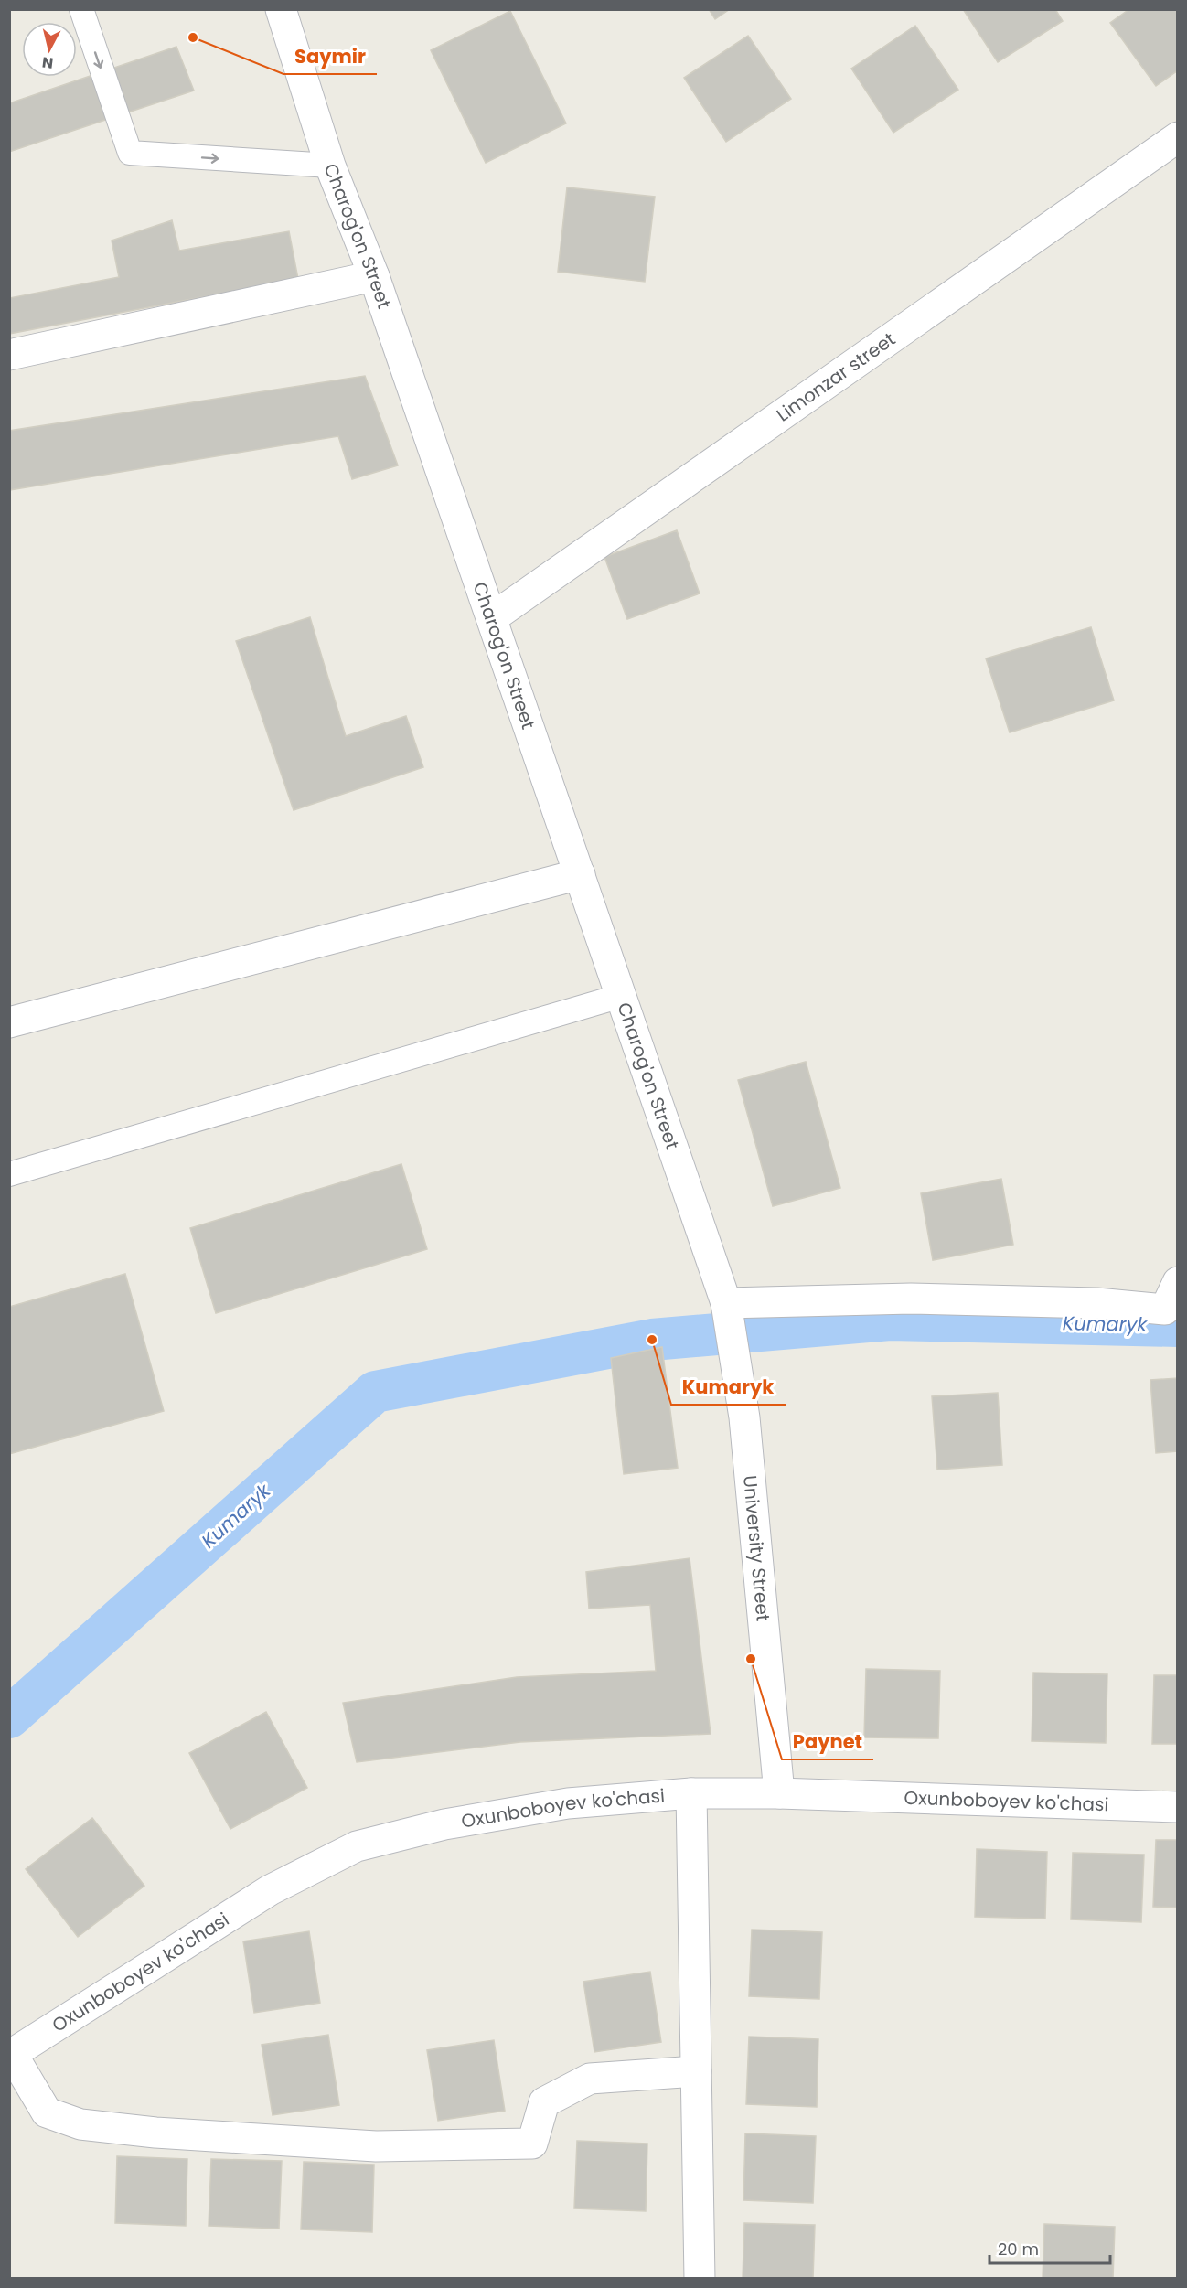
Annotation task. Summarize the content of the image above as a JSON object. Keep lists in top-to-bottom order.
{
  "streets": {
    "street": [
      "Charog'on Street",
      "Limonzar street",
      "University Street",
      "Oxunboboyev ko'chasi"
    ]
  },
  "crossings": [
    ["Charog'on Street", "Limonzar street"],
    ["Charog'on Street", "University Street"],
    ["University Street", "Oxunboboyev ko'chasi"]
  ],
  "water": ["Kumaryk"],
  "places": ["Saymir", "Kumaryk", "Paynet"],
  "scale_bar": "20 m",
  "north": "bottom"
}
